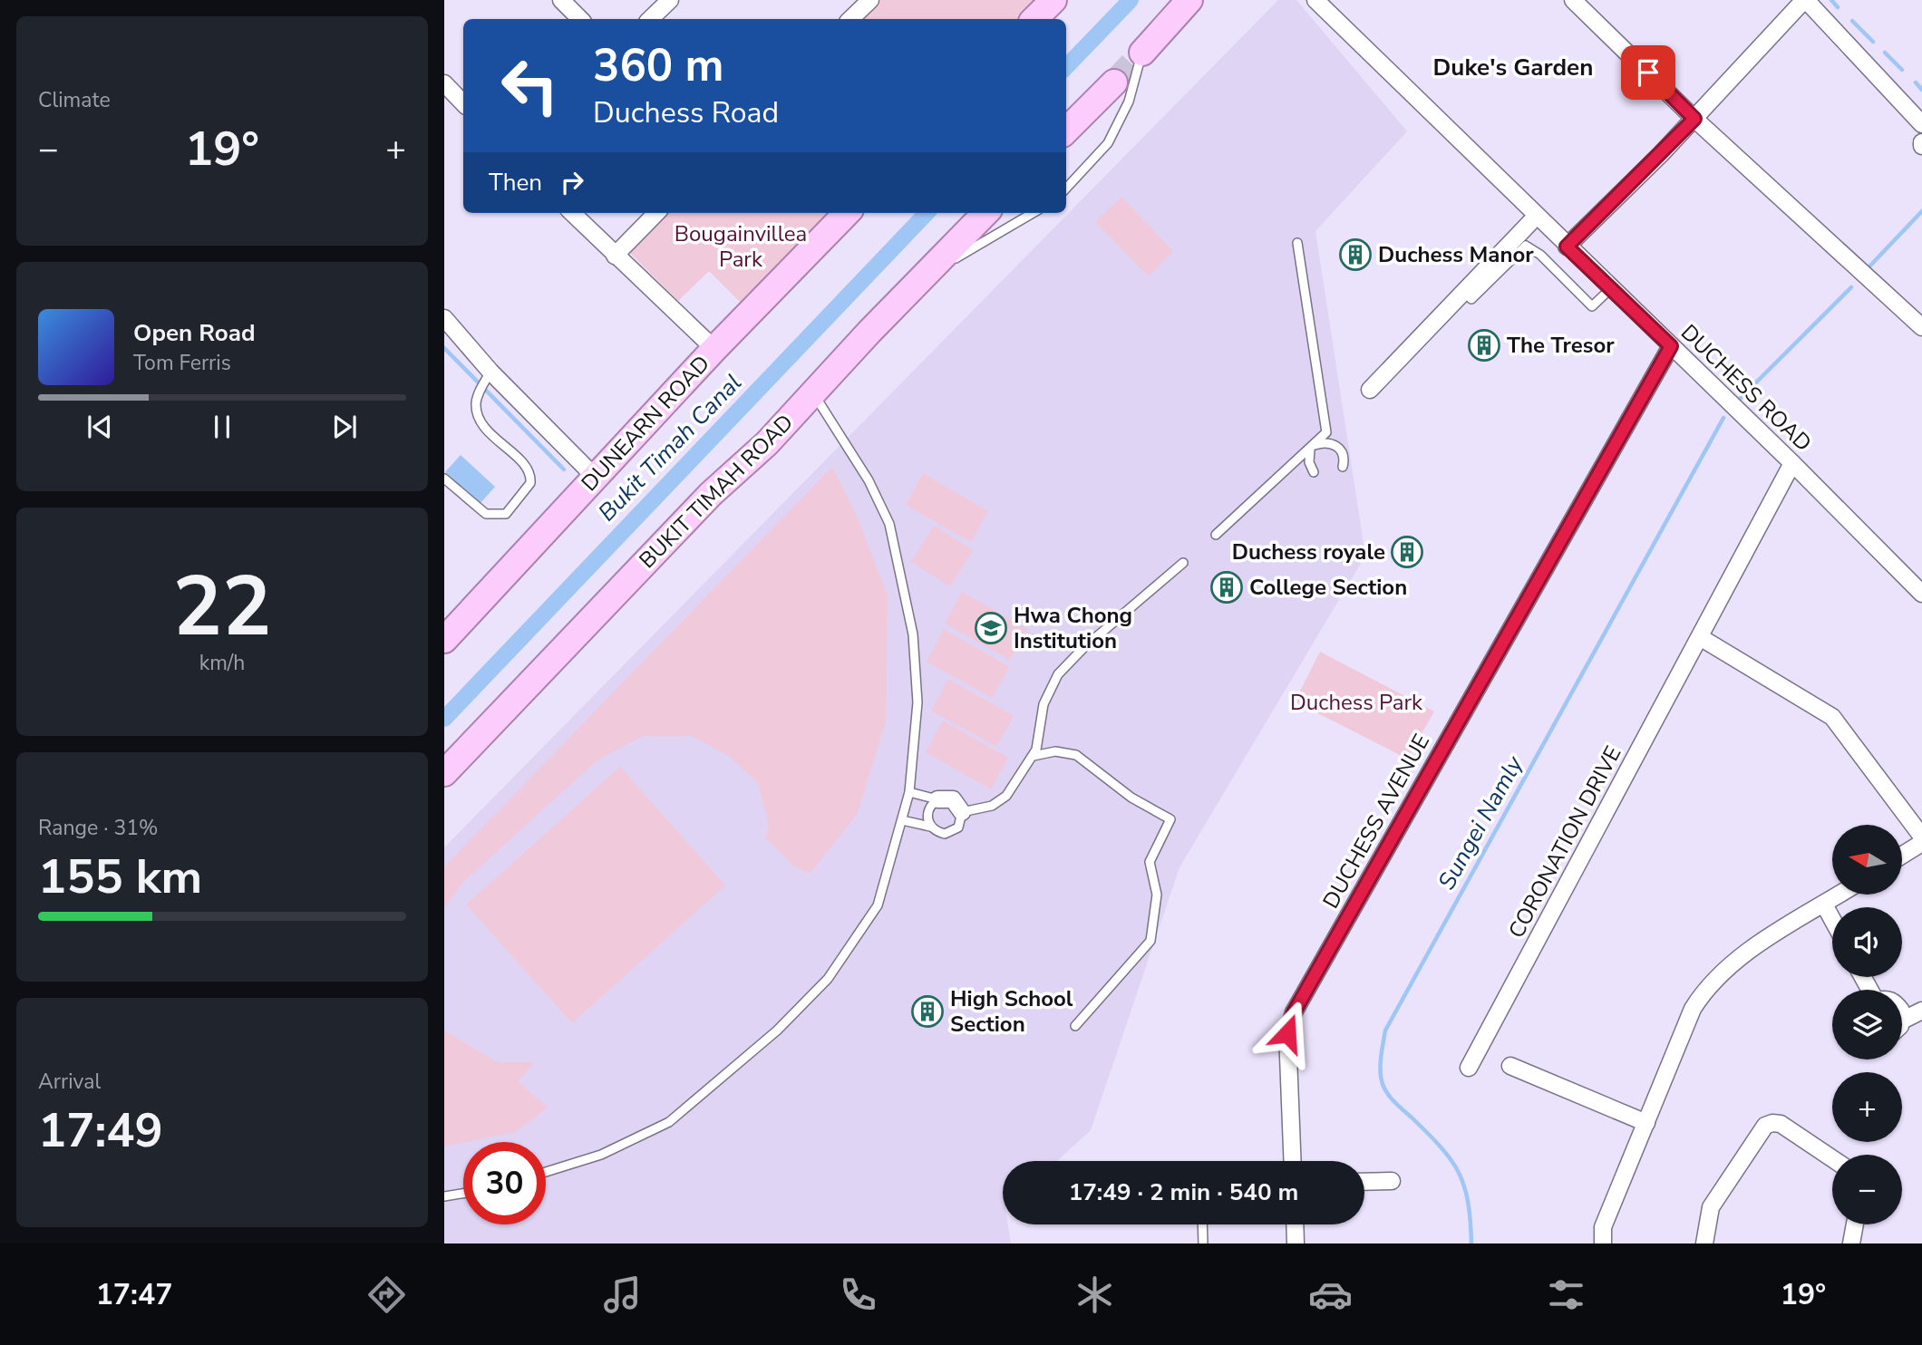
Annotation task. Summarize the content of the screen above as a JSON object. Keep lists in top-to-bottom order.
{
  "streets": {
    "highway": ["DUNEARN ROAD", "BUKIT TIMAH ROAD"],
    "street": ["DUCHESS ROAD", "DUCHESS AVENUE", "CORONATION DRIVE"]
  },
  "crossings": [
    ["DUCHESS ROAD", "DUCHESS AVENUE"],
    ["DUCHESS ROAD", "CORONATION DRIVE"]
  ],
  "districts": ["Duke's Garden"],
  "water": ["Bukit Timah Canal", "Sungei Namly"],
  "parks": ["Bougainvillea Park", "Duchess Park"],
  "places": {
    "building": [
      "Duchess Manor",
      "The Tresor",
      "Duchess royale",
      "College Section",
      "High School Section"
    ],
    "school or university": ["Hwa Chong Institution"]
  },
  "north": "left",
  "page": {
    "tile": [
      "Climate",
      ["22", "km/h"],
      ["Range · 31%", "155 km"],
      ["Arrival", "17:49"]
    ],
    "turn": ["360 m", "Duchess Road"],
    "heat": ["−", "19°", "+"],
    "then": "Then",
    "song": ["Open Road", "Tom Ferris"],
    "map_buttons": ["+", "−"],
    "limit": "30",
    "trip": "17:49 · 2 min · 540 m",
    "tabs": ["17:47", "19°"]
  }
}
